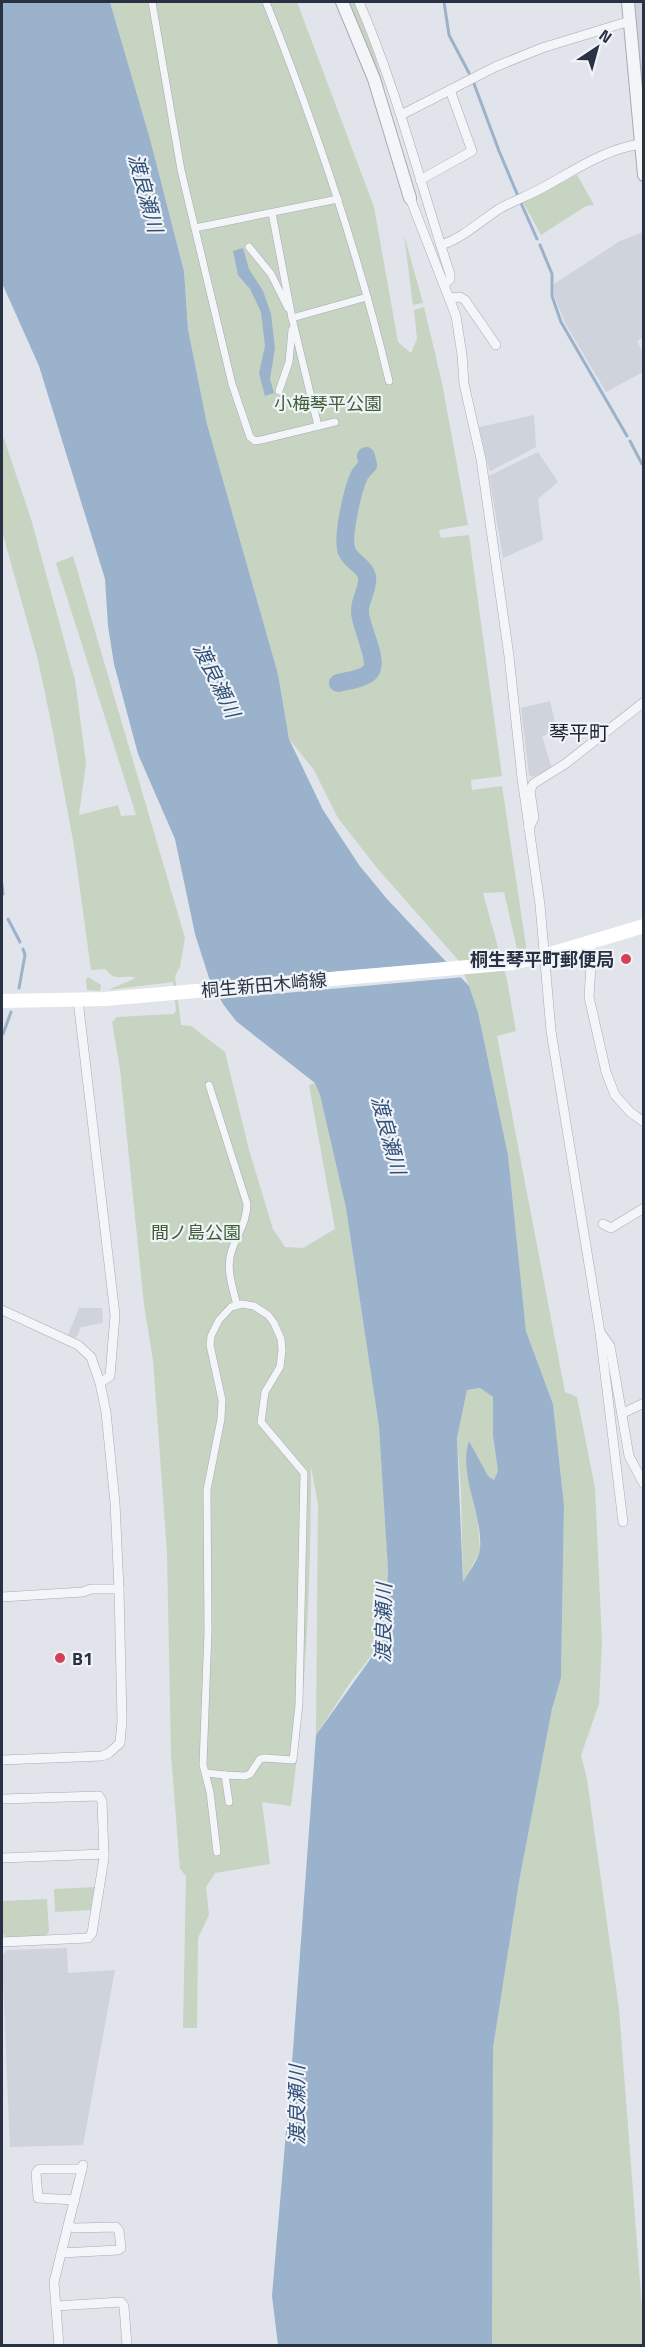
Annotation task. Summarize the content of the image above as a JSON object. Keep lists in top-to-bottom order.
{
  "streets": {
    "main road": ["桐生新田木崎線"]
  },
  "districts": ["琴平町"],
  "water": ["渡良瀬川"],
  "parks": ["小梅琴平公園", "間ノ島公園"],
  "places": ["桐生琴平町郵便局", "B1"],
  "north": "top right"
}
